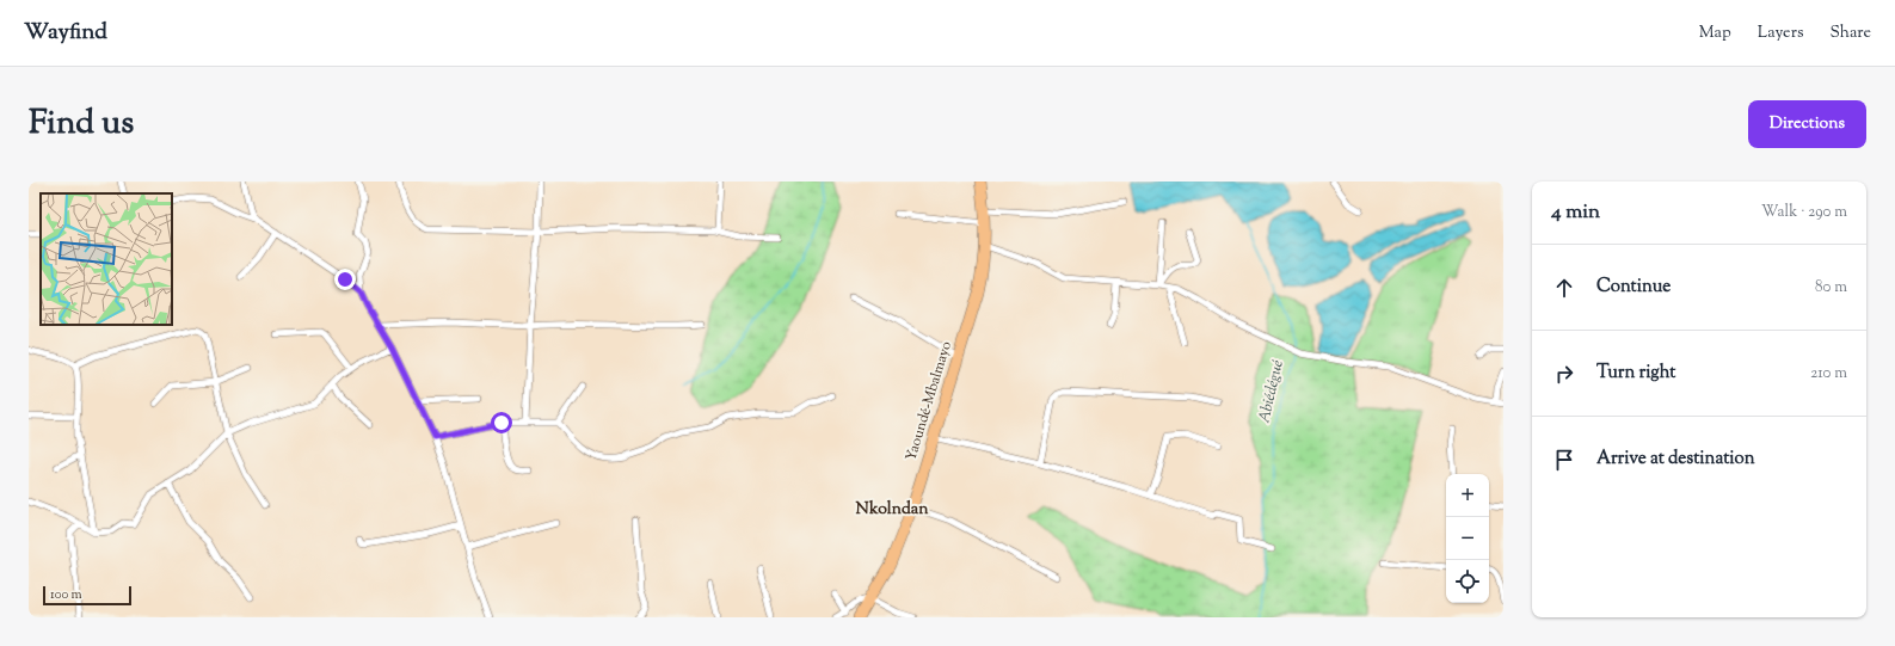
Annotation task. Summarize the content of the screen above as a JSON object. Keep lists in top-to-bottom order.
{
  "streets": {
    "highway": ["Yaoundé-Mbalmayo"]
  },
  "districts": ["Nkolndan"],
  "water": ["Abiédégué"],
  "scale_bar": "100 m",
  "page": {
    "header": "Wayfind",
    "nav": ["Map", "Layers", "Share"],
    "title": "Find us",
    "buttons": "Directions",
    "heading": ["4 min", "Walk · 290 m"],
    "list": [
      ["Continue", "80 m"],
      ["Turn right", "210 m"],
      "Arrive at destination"
    ],
    "map_buttons": ["+", "−"],
    "scale": "100 m"
  }
}
